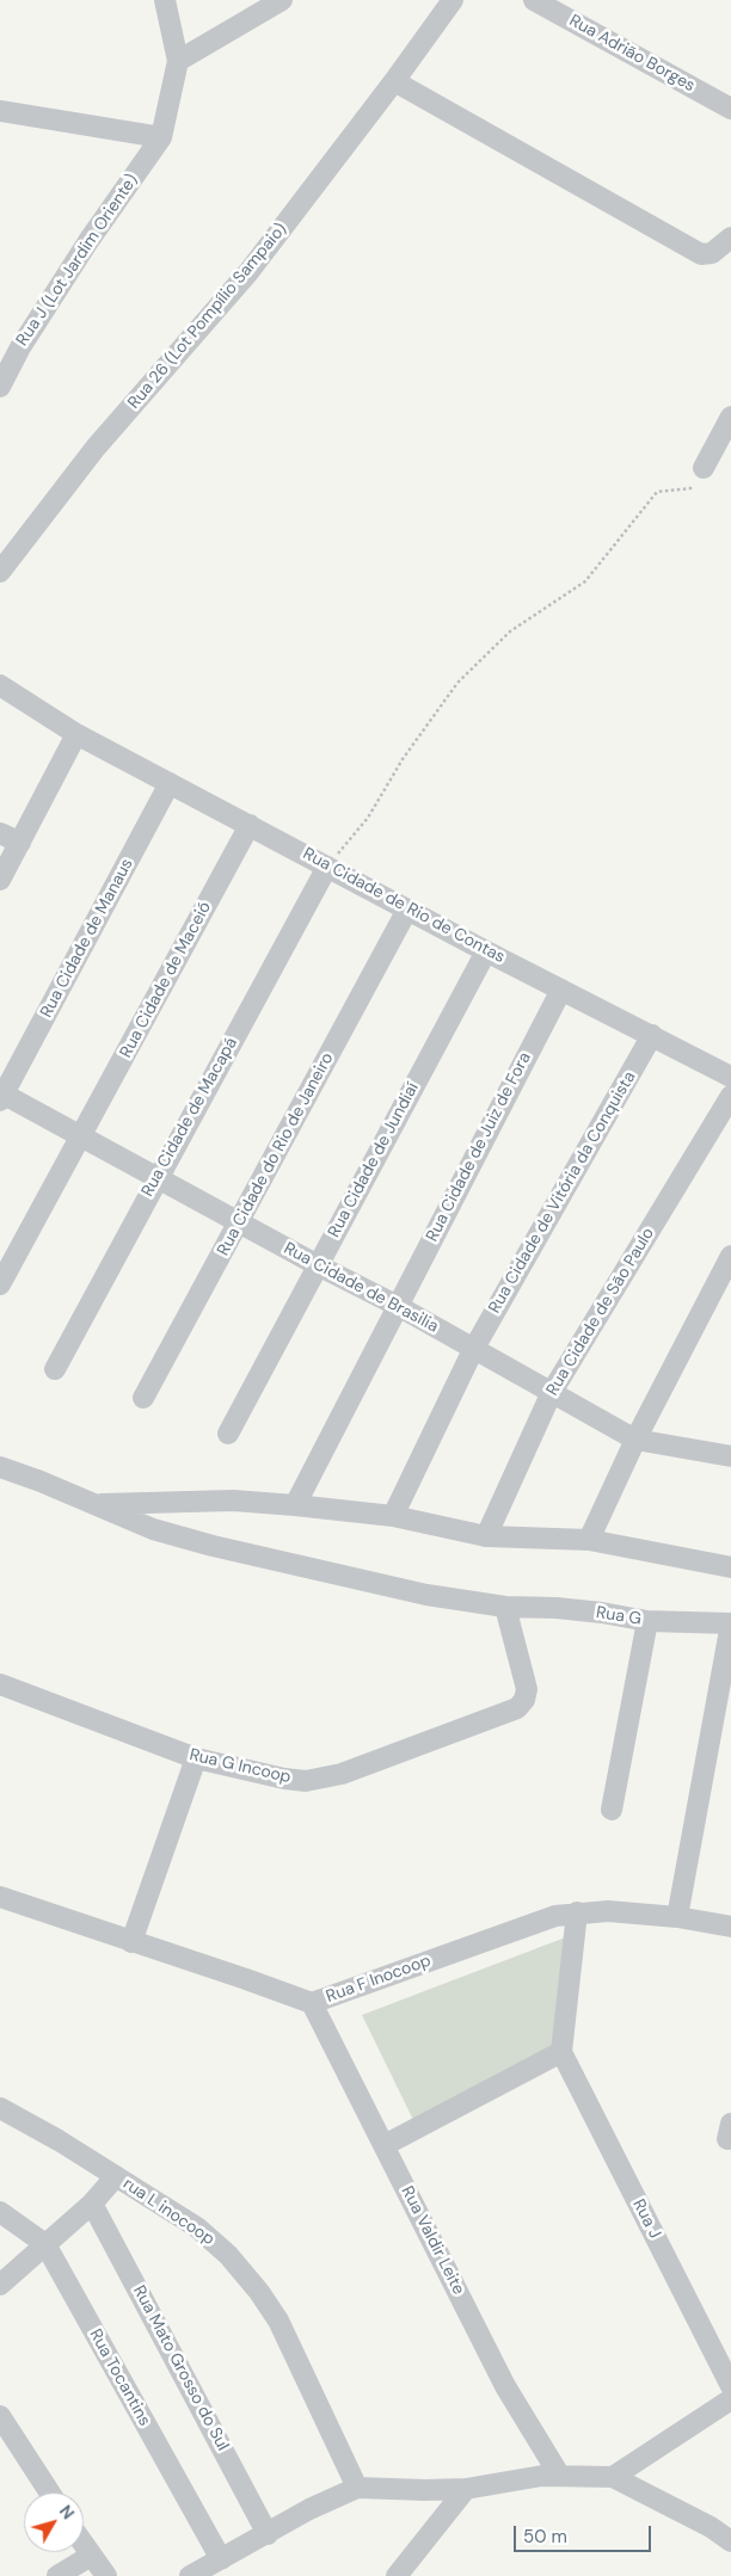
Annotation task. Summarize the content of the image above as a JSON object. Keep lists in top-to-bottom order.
{
  "streets": {
    "street": [
      "Rua Adrião Borges",
      "Rua J (Lot Jardim Oriente)",
      "Rua 26 (Lot Pompílio Sampaio)",
      "Rua Cidade de Rio de Contas",
      "Rua Cidade de Manaus",
      "Rua Cidade de Maceió",
      "Rua Cidade de Macapá",
      "Rua Cidade de Juiz de Fora",
      "Rua Cidade do Rio de Janeiro",
      "Rua Cidade de Jundiaí",
      "Rua Cidade de Vitória da Conquista",
      "Rua Cidade de Brasilia",
      "Rua Cidade de São Paulo",
      "Rua G",
      "Rua G Incoop",
      "Rua F Inocoop",
      "rua L inocoop",
      "Rua J",
      "Rua Valdir Leite",
      "Rua Mato Grosso do Sul",
      "Rua Tocantins"
    ]
  },
  "crossings": [
    ["Rua Cidade de Rio de Contas", "Rua Cidade de Manaus"],
    ["Rua Cidade de Rio de Contas", "Rua Cidade de Maceió"],
    ["Rua Cidade de Rio de Contas", "Rua Cidade de Macapá"],
    ["Rua Cidade de Rio de Contas", "Rua Cidade de Juiz de Fora"],
    ["Rua Cidade de Rio de Contas", "Rua Cidade do Rio de Janeiro"],
    ["Rua Cidade de Rio de Contas", "Rua Cidade de Jundiaí"],
    ["Rua Cidade de Rio de Contas", "Rua Cidade de Vitória da Conquista"],
    ["Rua Cidade de Manaus", "Rua Cidade de Brasilia"],
    ["Rua Cidade de Maceió", "Rua Cidade de Brasilia"],
    ["Rua Cidade de Macapá", "Rua Cidade de Brasilia"],
    ["Rua Cidade de Juiz de Fora", "Rua Cidade de Brasilia"],
    ["Rua Cidade do Rio de Janeiro", "Rua Cidade de Brasilia"],
    ["Rua Cidade de Jundiaí", "Rua Cidade de Brasilia"],
    ["Rua Cidade de Vitória da Conquista", "Rua Cidade de Brasilia"],
    ["Rua Cidade de Brasilia", "Rua Cidade de São Paulo"],
    ["Rua G", "Rua G Incoop"],
    ["Rua F Inocoop", "Rua Valdir Leite"]
  ],
  "scale_bar": "50 m",
  "north": "top right"
}
